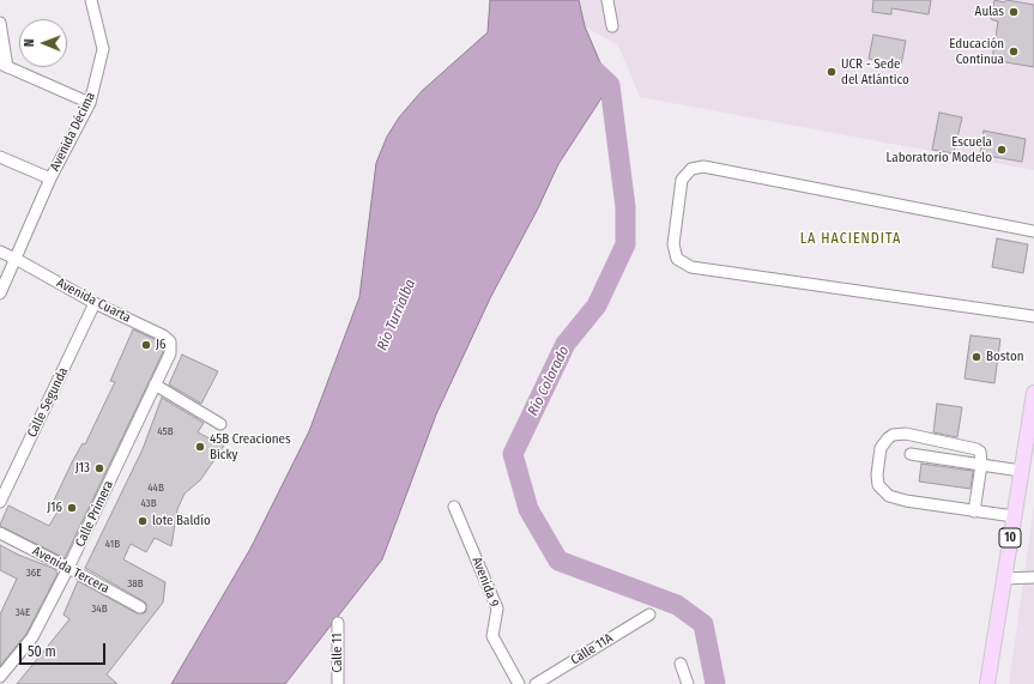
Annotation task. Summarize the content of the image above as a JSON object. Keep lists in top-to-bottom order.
{
  "streets": {
    "main road": ["10"],
    "street": [
      "Avenida Décima",
      "Avenida Cuarta",
      "Calle Segunda",
      "Calle Primera",
      "Avenida Tercera",
      "Avenida 9",
      "Calle 11A",
      "Calle 11"
    ]
  },
  "crossings": [
    ["Avenida Décima", "Avenida Cuarta"],
    ["Avenida Cuarta", "Calle Segunda"],
    ["Avenida Cuarta", "Calle Primera"],
    ["Calle Primera", "Avenida Tercera"]
  ],
  "districts": ["LA HACIENDITA"],
  "water": ["Río Turrialba", "Río Colorado"],
  "places": [
    "Aulas",
    "Educación Continua",
    "UCR - Sede del Atlántico",
    "Escuela Laboratorio Modelo",
    "J6",
    "Boston",
    "45B Creaciones Bicky",
    "J13",
    "J16",
    "lote Baldío"
  ],
  "house_numbers": [
    "45B",
    "44B",
    "43B",
    "41B",
    "36E",
    "38B",
    "34B",
    "34E"
  ],
  "scale_bar": "50 m",
  "north": "left"
}
